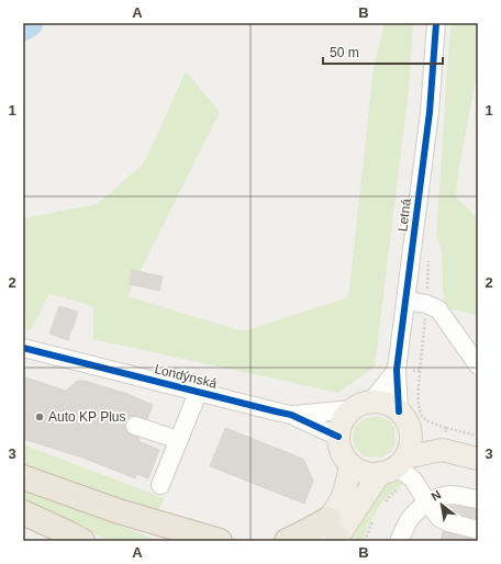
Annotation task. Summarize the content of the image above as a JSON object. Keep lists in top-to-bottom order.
{
  "streets": {
    "main road": ["Londýnská"],
    "street": ["Letná"]
  },
  "crossings": [
    ["Letná", "Londýnská"]
  ],
  "places": ["Auto KP Plus"],
  "scale_bar": "50 m",
  "north": "top left",
  "grid": {
    "columns": ["A", "B"],
    "rows": ["1", "2", "3"]
  }
}
